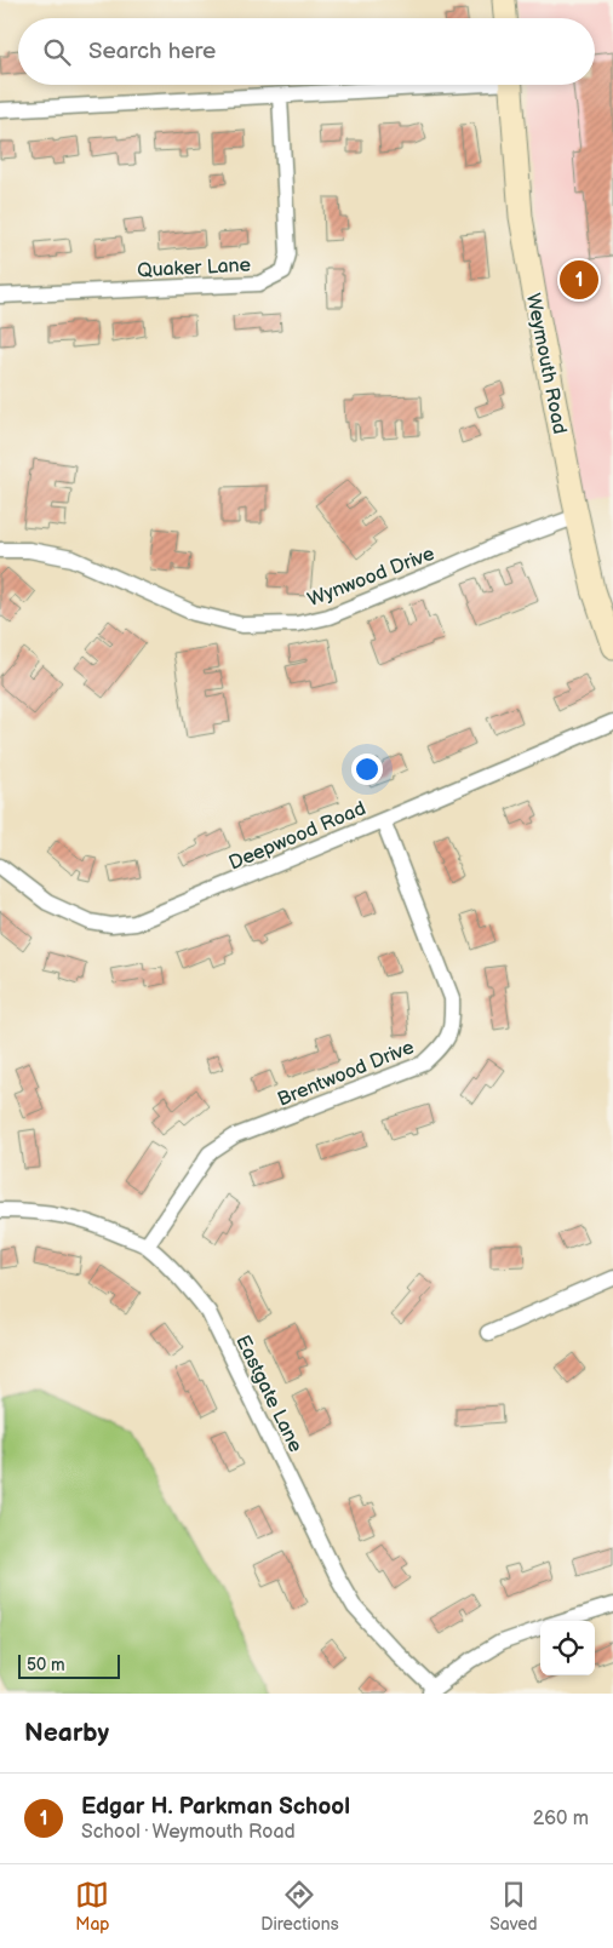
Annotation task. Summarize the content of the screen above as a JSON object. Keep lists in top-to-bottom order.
{
  "streets": {
    "street": [
      "Quaker Lane",
      "Weymouth Road",
      "Wynwood Drive",
      "Deepwood Road",
      "Brentwood Drive",
      "Eastgate Lane"
    ]
  },
  "crossings": [
    ["Weymouth Road", "Wynwood Drive"],
    ["Deepwood Road", "Brentwood Drive"],
    ["Brentwood Drive", "Eastgate Lane"]
  ],
  "scale_bar": "50 m",
  "page": {
    "search": "Search here",
    "pins": "1",
    "scale": "50 m",
    "heading": "Nearby",
    "list": [
      {
        "mark": "1",
        "name": "Edgar H. Parkman School",
        "note": "School · Weymouth Road",
        "value": "260 m"
      }
    ],
    "nav": ["Map", "Directions", "Saved"]
  }
}
